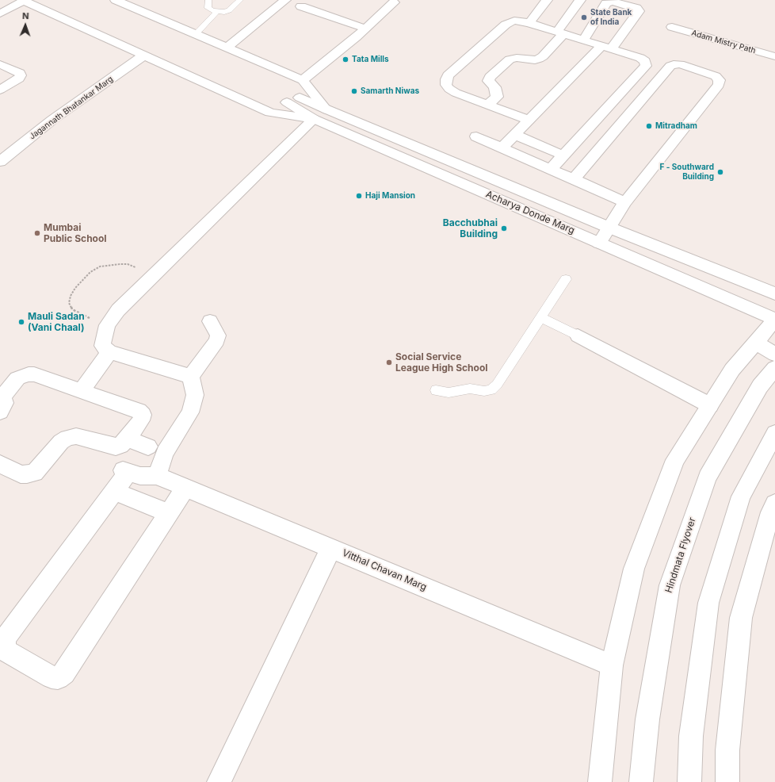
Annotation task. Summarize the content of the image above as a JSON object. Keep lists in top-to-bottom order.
{
  "streets": {
    "main road": [
      "Adam Mistry Path",
      "Jagannath Bhatankar Marg",
      "Acharya Donde Marg",
      "Hindmata Flyover",
      "Vitthal Chavan Marg"
    ]
  },
  "places": [
    "State Bank of India",
    "Tata Mills",
    "Samarth Niwas",
    "Mitradham",
    "F - Southward Building",
    "Haji Mansion",
    "Bacchubhai Building",
    "Mumbai Public School",
    "Mauli Sadan (Vani Chaal)",
    "Social Service League High School"
  ],
  "north": "top"
}
